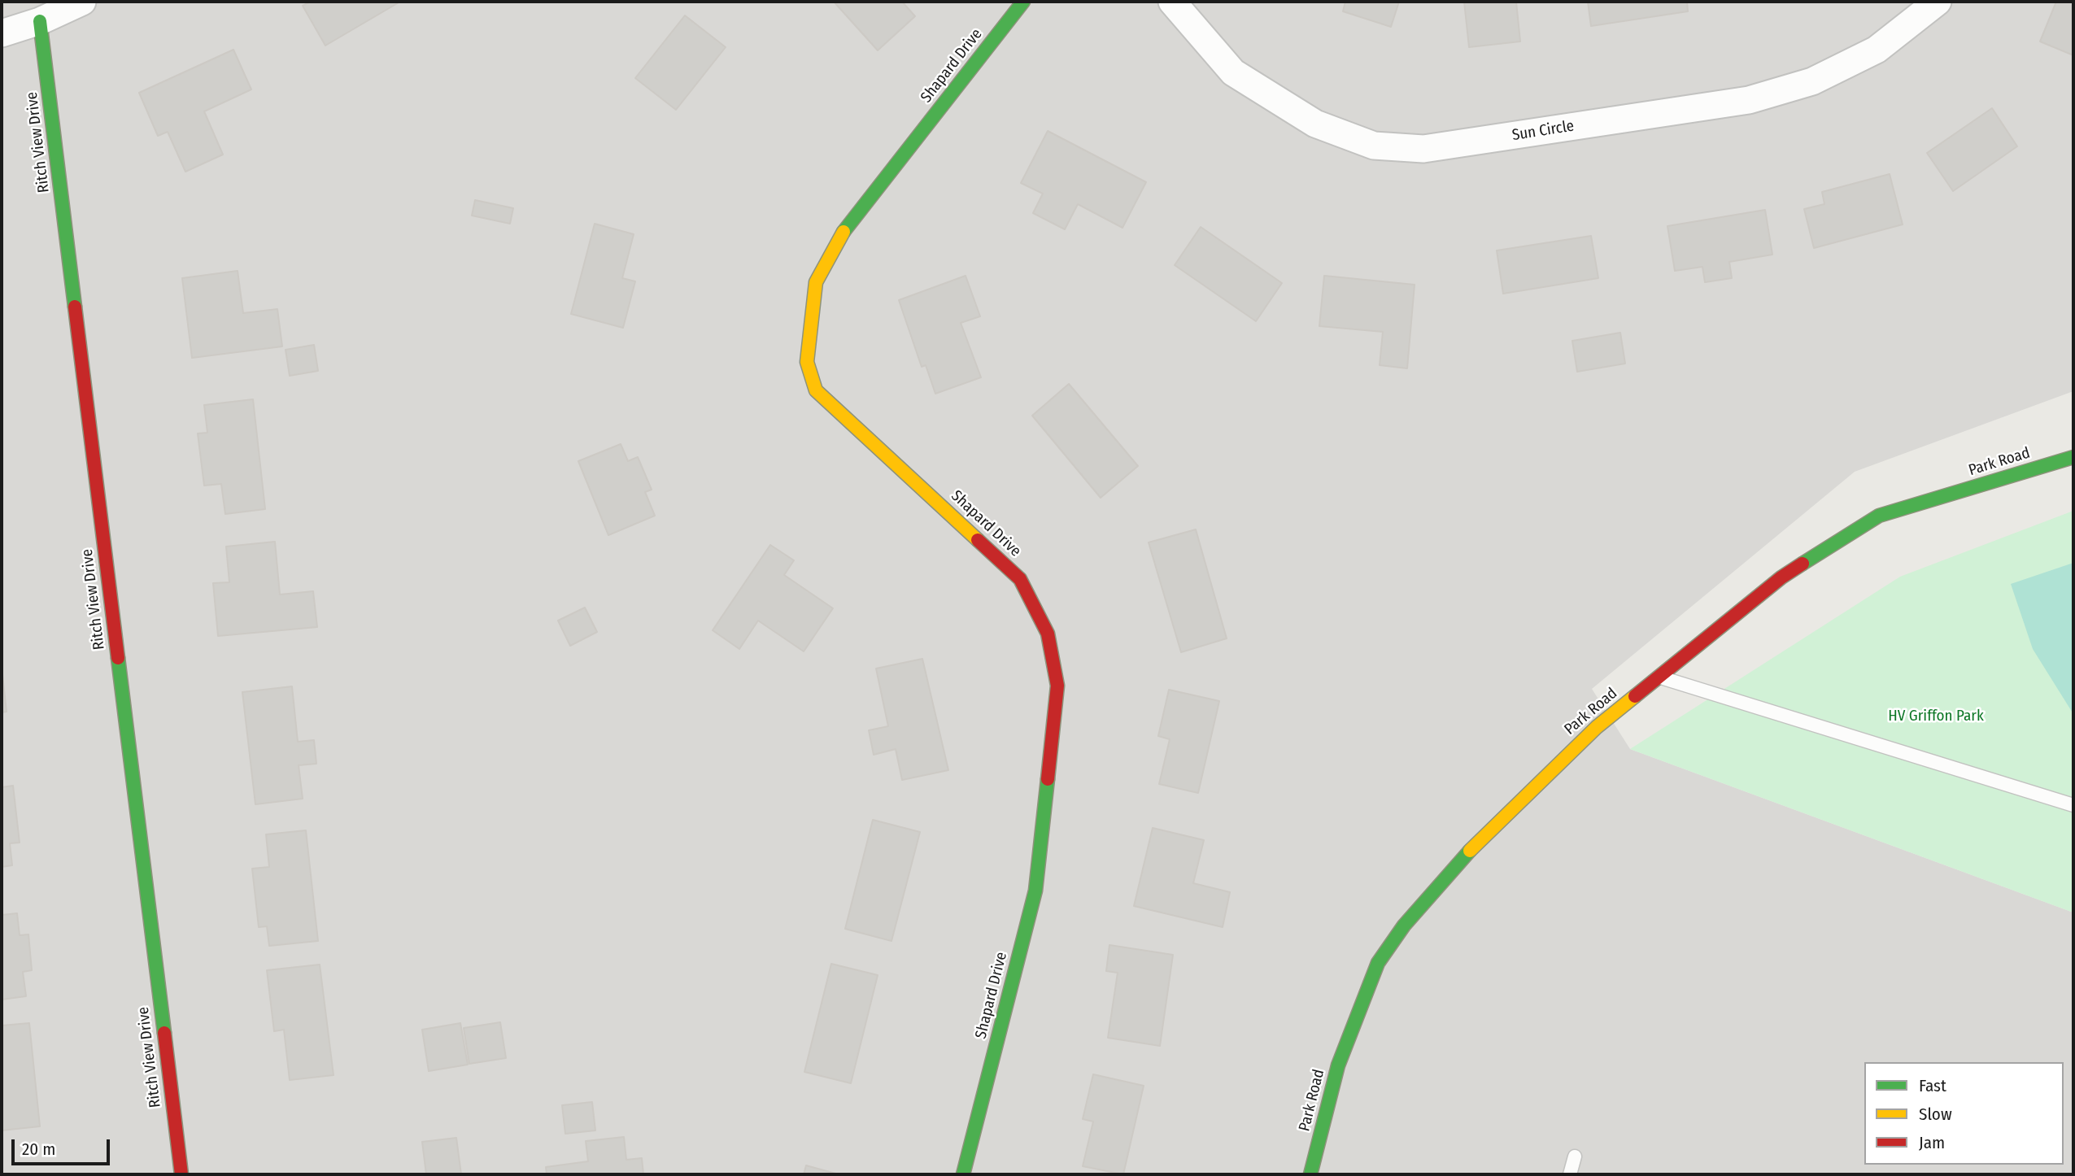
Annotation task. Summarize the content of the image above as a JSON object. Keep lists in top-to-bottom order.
{
  "streets": {
    "street": [
      "Shapard Drive",
      "Sun Circle",
      "Ritch View Drive",
      "Park Road"
    ]
  },
  "parks": ["HV Griffon Park"],
  "legend": ["Fast", "Slow", "Jam"],
  "scale_bar": "20 m"
}
